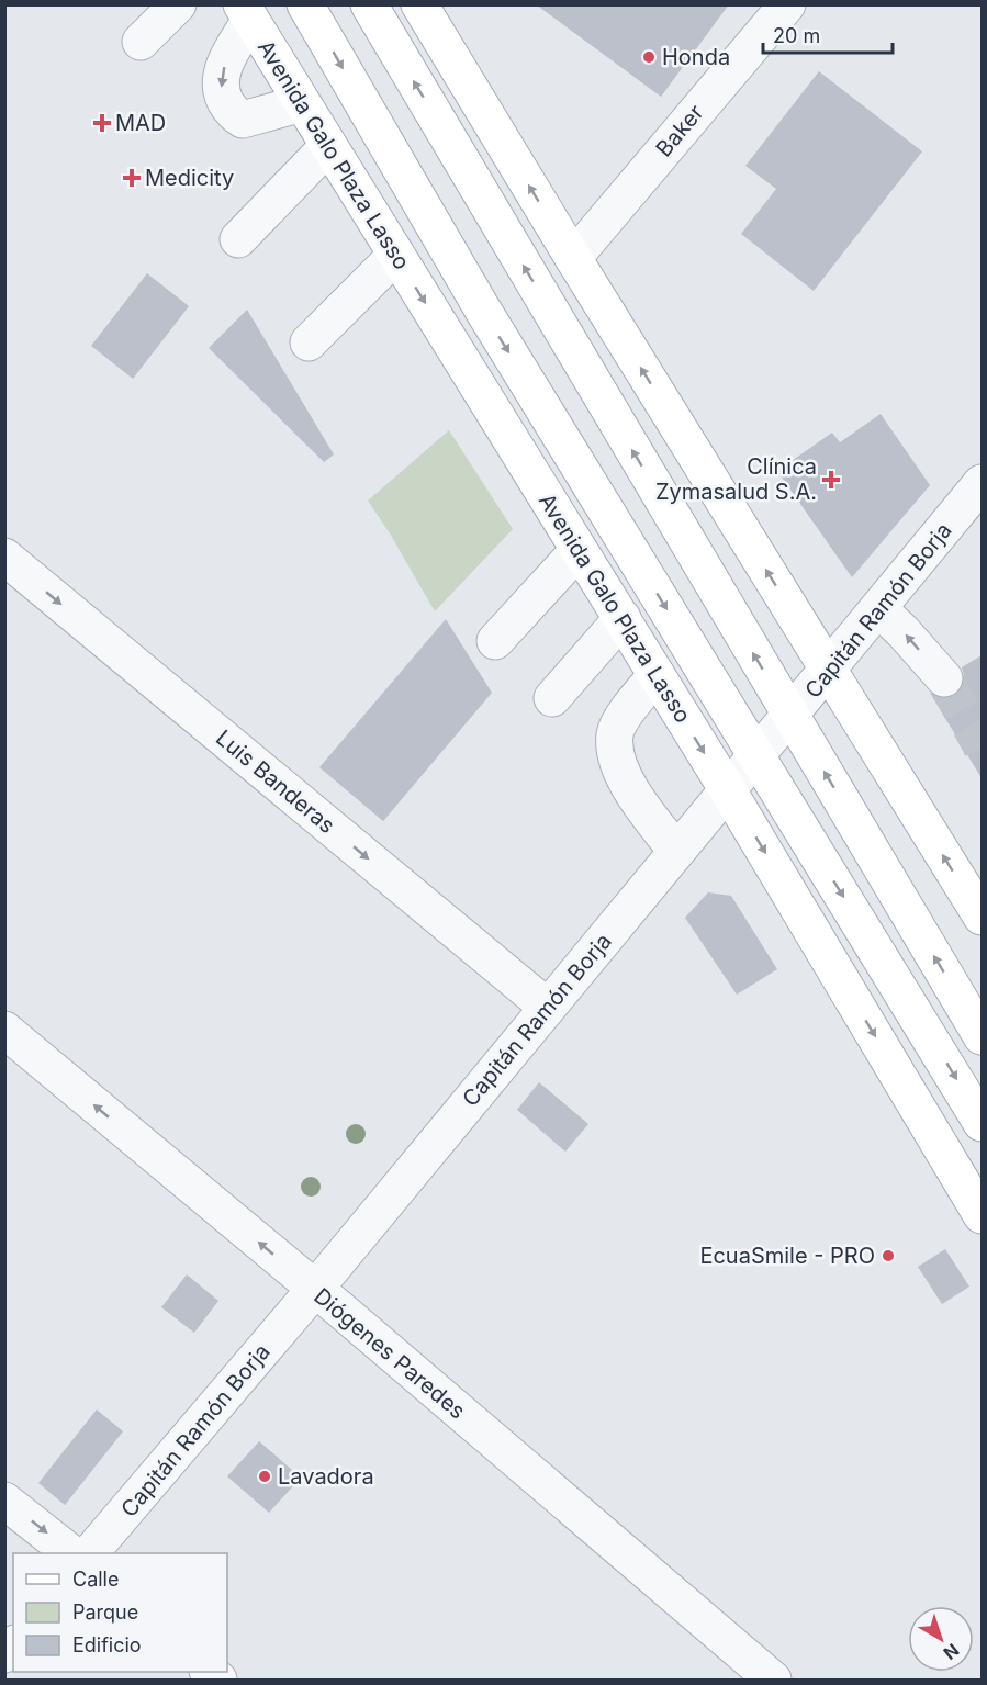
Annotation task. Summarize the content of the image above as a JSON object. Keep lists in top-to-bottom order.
{
  "streets": {
    "main road": ["Avenida Galo Plaza Lasso"],
    "street": [
      "Baker",
      "Capitán Ramón Borja",
      "Luis Banderas",
      "Diógenes Paredes"
    ]
  },
  "crossings": [
    ["Avenida Galo Plaza Lasso", "Capitán Ramón Borja"],
    ["Capitán Ramón Borja", "Luis Banderas"],
    ["Capitán Ramón Borja", "Diógenes Paredes"]
  ],
  "one_way": ["Luis Banderas", "Diógenes Paredes"],
  "places": {
    "other": ["Honda", "EcuaSmile - PRO", "Lavadora"],
    "health": ["MAD", "Medicity", "Clínica Zymasalud S.A."]
  },
  "legend": ["Calle", "Parque", "Edificio"],
  "scale_bar": "20 m",
  "north": "bottom right"
}
